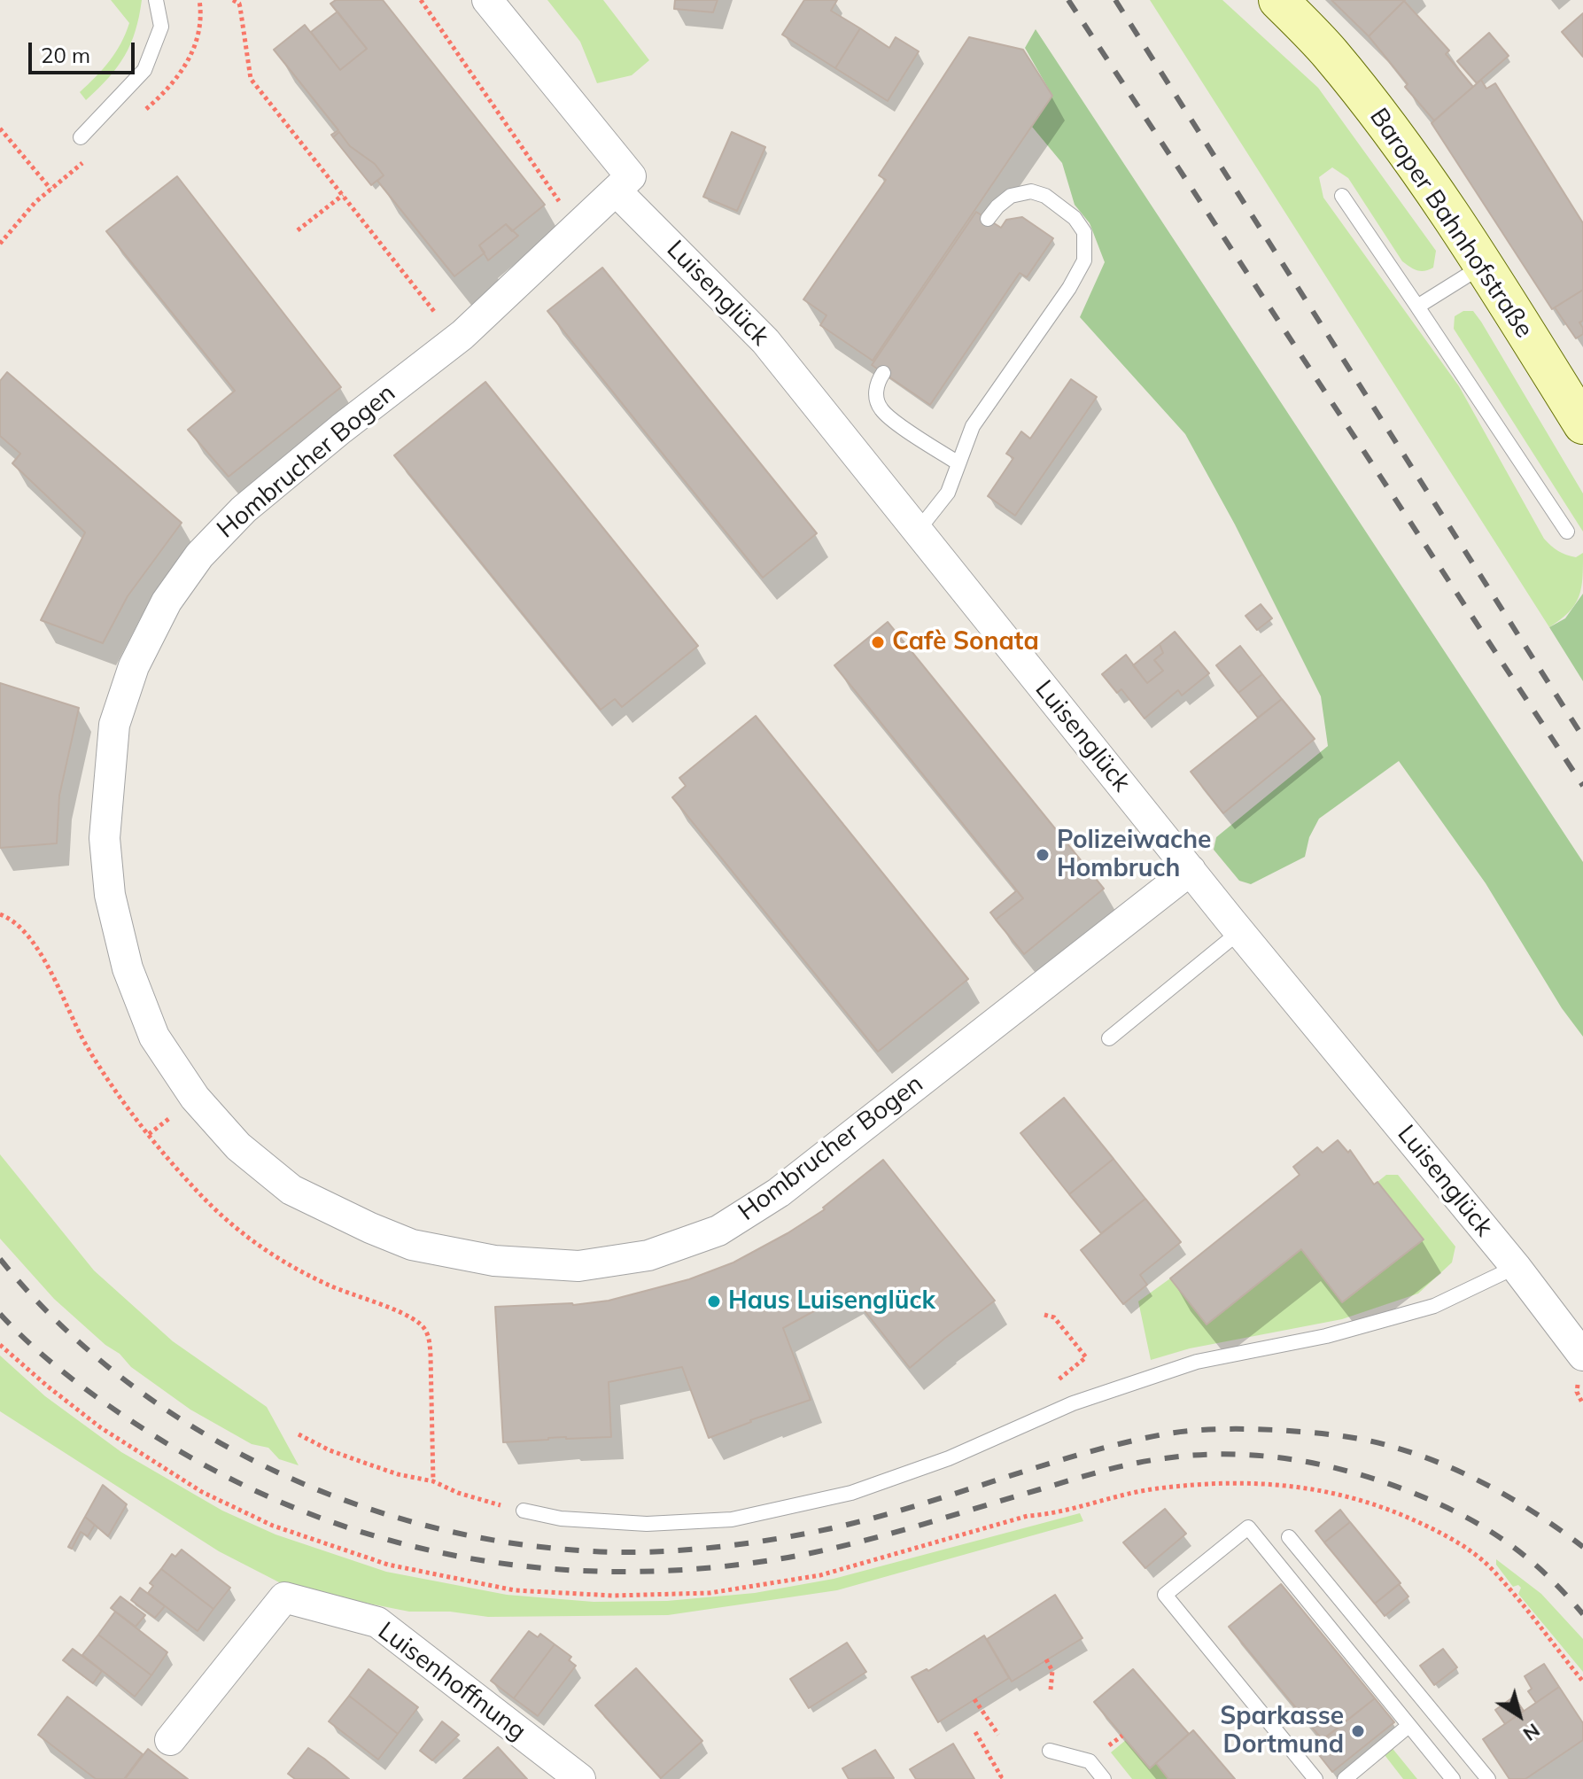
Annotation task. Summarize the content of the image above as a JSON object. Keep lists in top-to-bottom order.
{
  "streets": {
    "street": [
      "Baroper Bahnhofstraße",
      "Luisenglück",
      "Hombrucher Bogen",
      "Luisenhoffnung"
    ]
  },
  "crossings": [
    ["Luisenglück", "Hombrucher Bogen"]
  ],
  "places": [
    "Cafè Sonata",
    "Polizeiwache Hombruch",
    "Haus Luisenglück",
    "Sparkasse Dortmund"
  ],
  "scale_bar": "20 m",
  "north": "bottom right"
}
